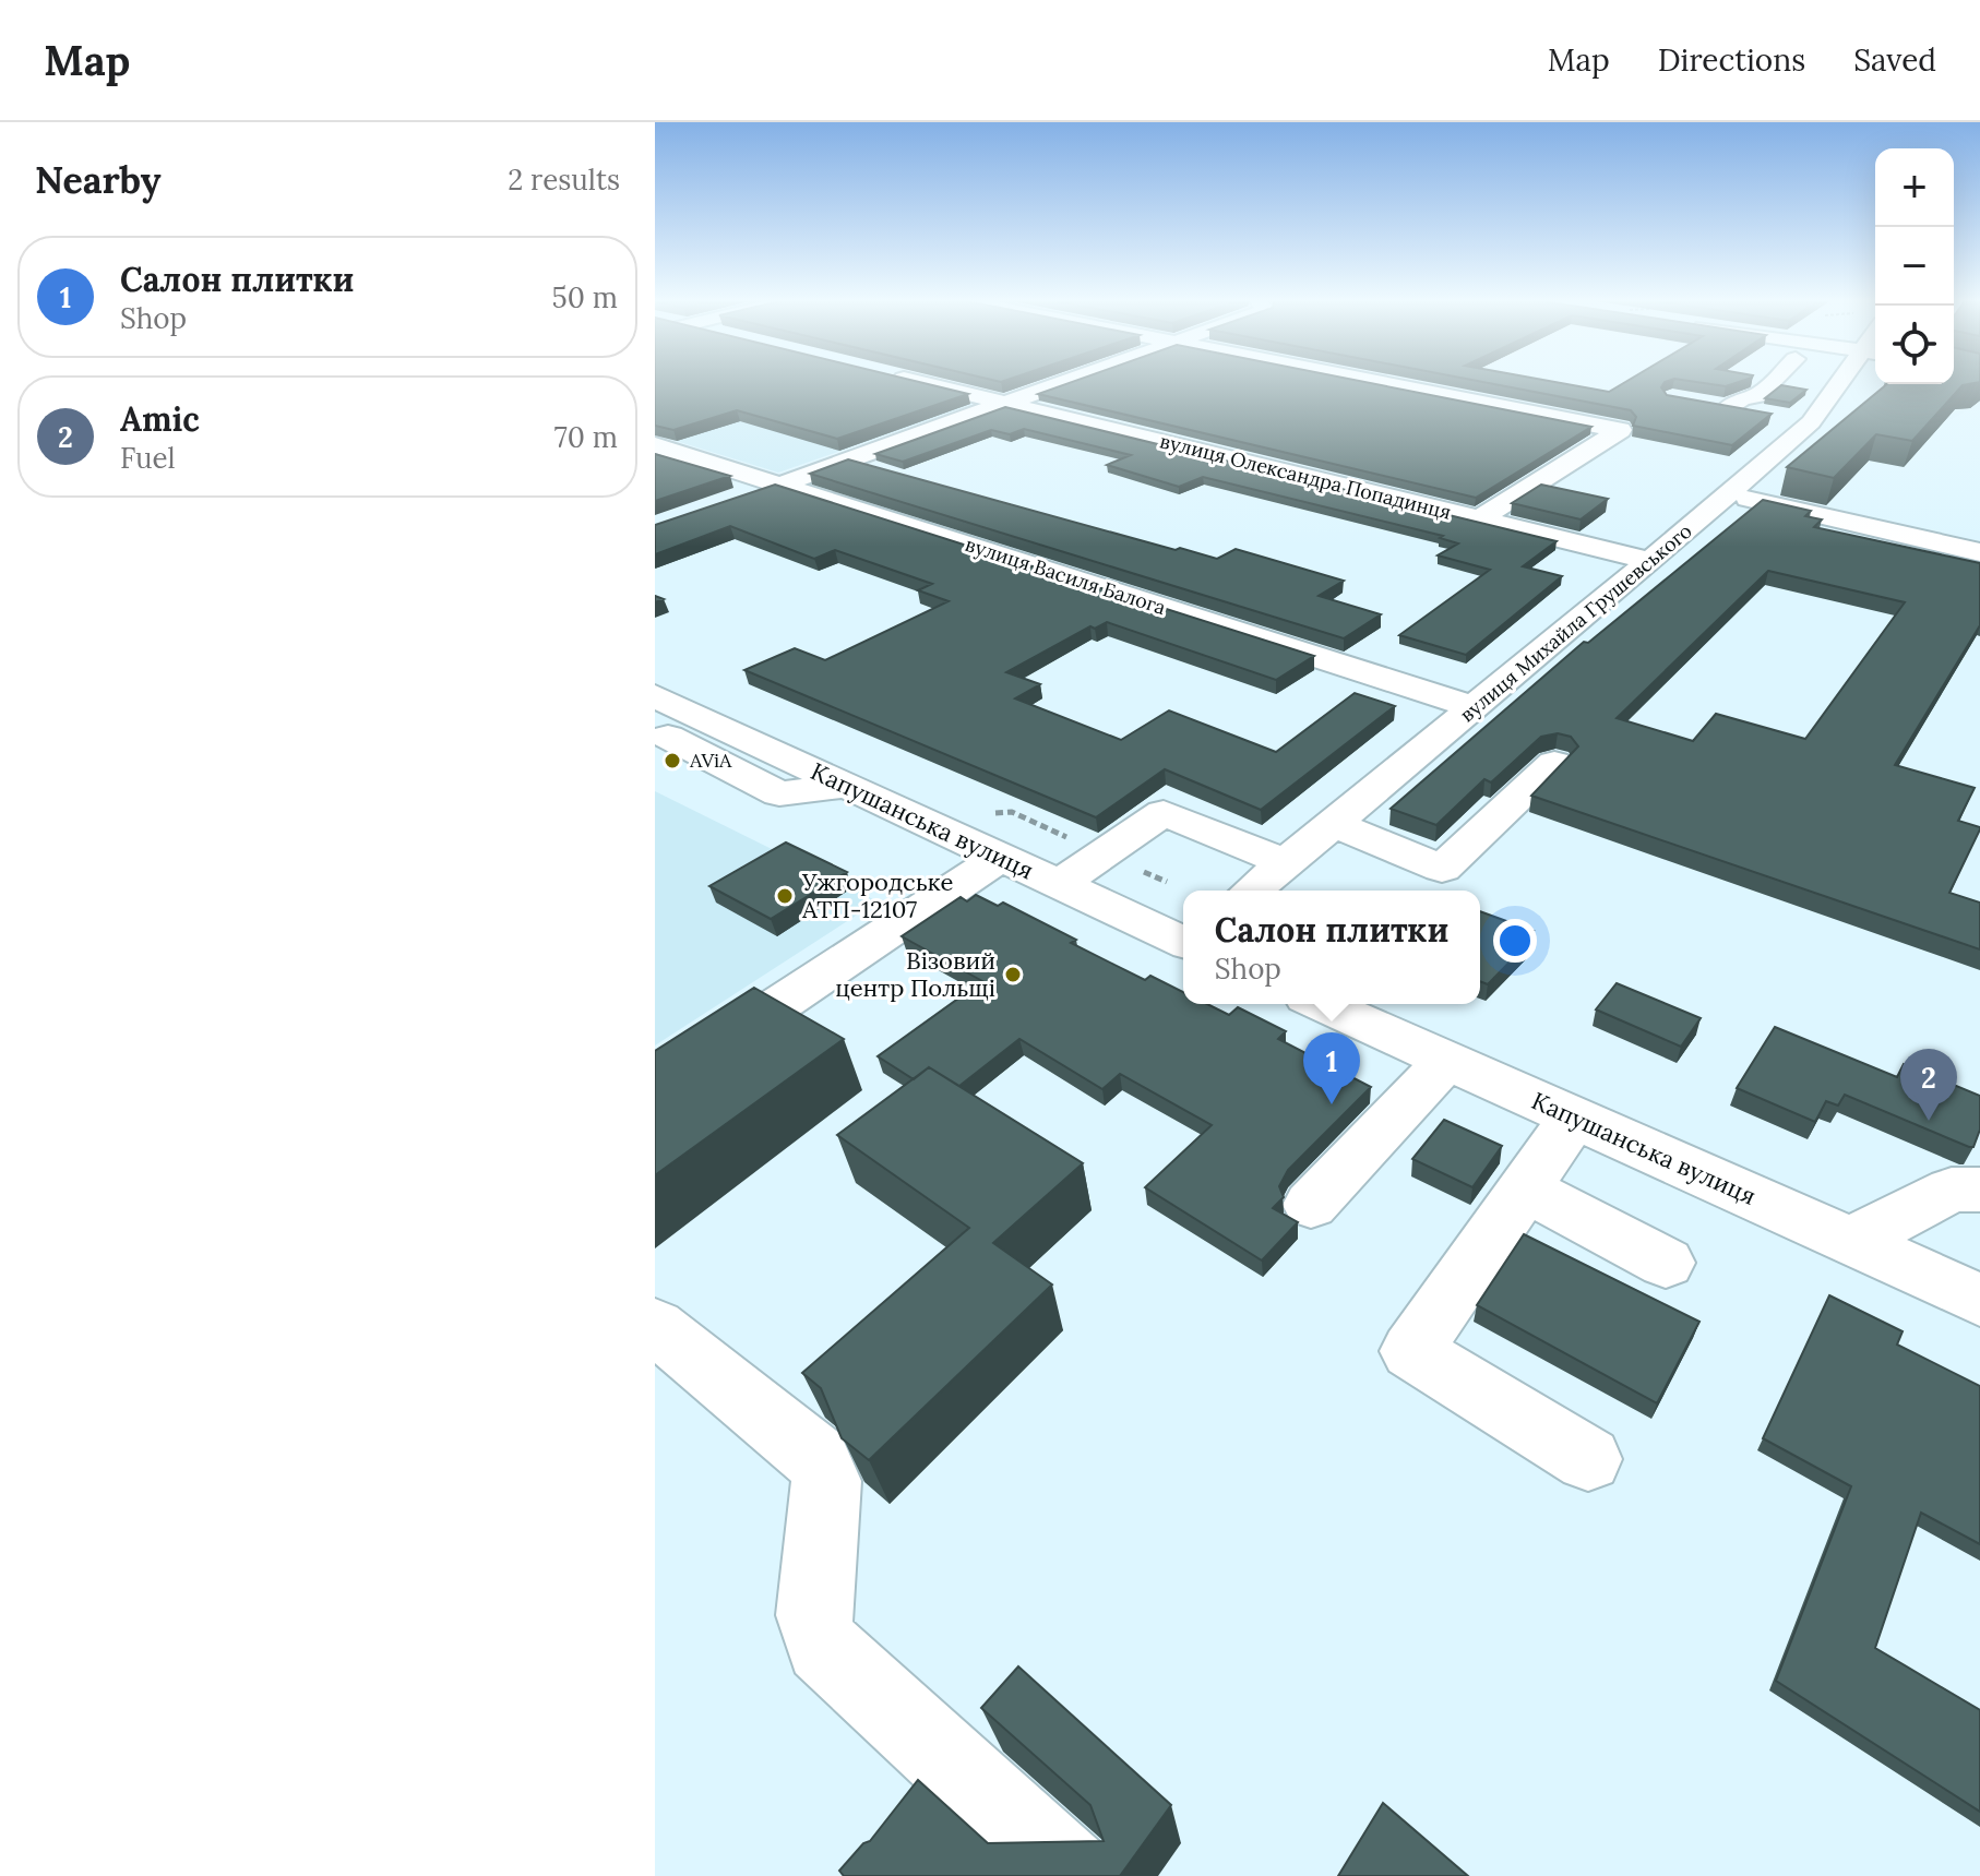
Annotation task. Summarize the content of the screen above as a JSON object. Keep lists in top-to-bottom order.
{
  "streets": {
    "street": [
      "вулиця Олександра Попадинця",
      "вулиця Василя Балога",
      "вулиця Михайла Грушевського",
      "Капушанська вулиця"
    ]
  },
  "crossings": [
    ["вулиця Олександра Попадинця", "вулиця Михайла Грушевського"],
    ["вулиця Василя Балога", "вулиця Михайла Грушевського"]
  ],
  "places": ["AViA", "Ужгородське АТП-12107", "Візовий центр Польщі"],
  "page": {
    "header": "Map",
    "nav": ["Map", "Directions", "Saved"],
    "heading": ["Nearby", "2 results"],
    "map_buttons": ["+", "−"],
    "list": [
      {
        "mark": "1",
        "name": "Салон плитки",
        "note": "Shop",
        "value": "50 m"
      },
      {
        "mark": "2",
        "name": "Amic",
        "note": "Fuel",
        "value": "70 m"
      }
    ],
    "popup": ["Салон плитки", "Shop"],
    "pins": ["1", "2"]
  }
}
